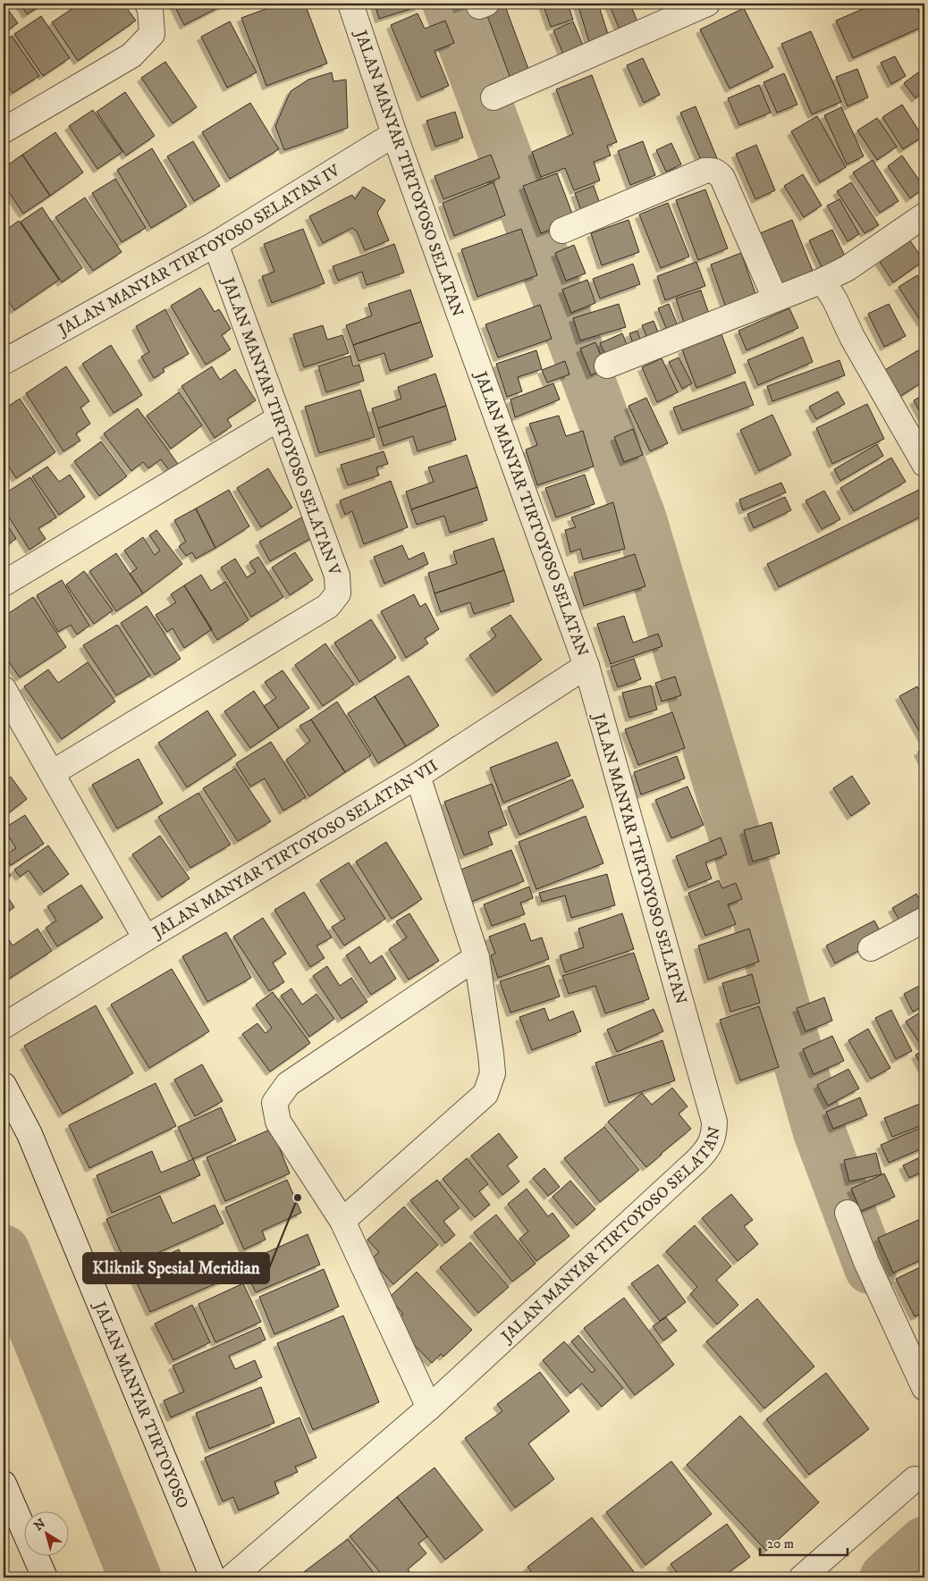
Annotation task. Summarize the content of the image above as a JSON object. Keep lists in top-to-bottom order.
{
  "streets": {
    "street": [
      "JALAN MANYAR TIRTOYOSO SELATAN",
      "JALAN MANYAR TIRTOYOSO SELATAN IV",
      "JALAN MANYAR TIRTOYOSO SELATAN V",
      "JALAN MANYAR TIRTOYOSO SELATAN VII",
      "JALAN MANYAR TIRTOYOSO"
    ]
  },
  "crossings": [
    ["JALAN MANYAR TIRTOYOSO SELATAN", "JALAN MANYAR TIRTOYOSO SELATAN IV"],
    ["JALAN MANYAR TIRTOYOSO SELATAN", "JALAN MANYAR TIRTOYOSO SELATAN VII"],
    ["JALAN MANYAR TIRTOYOSO SELATAN IV", "JALAN MANYAR TIRTOYOSO SELATAN V"]
  ],
  "places": ["Kliknik Spesial Meridian"],
  "scale_bar": "20 m",
  "north": "top left"
}
